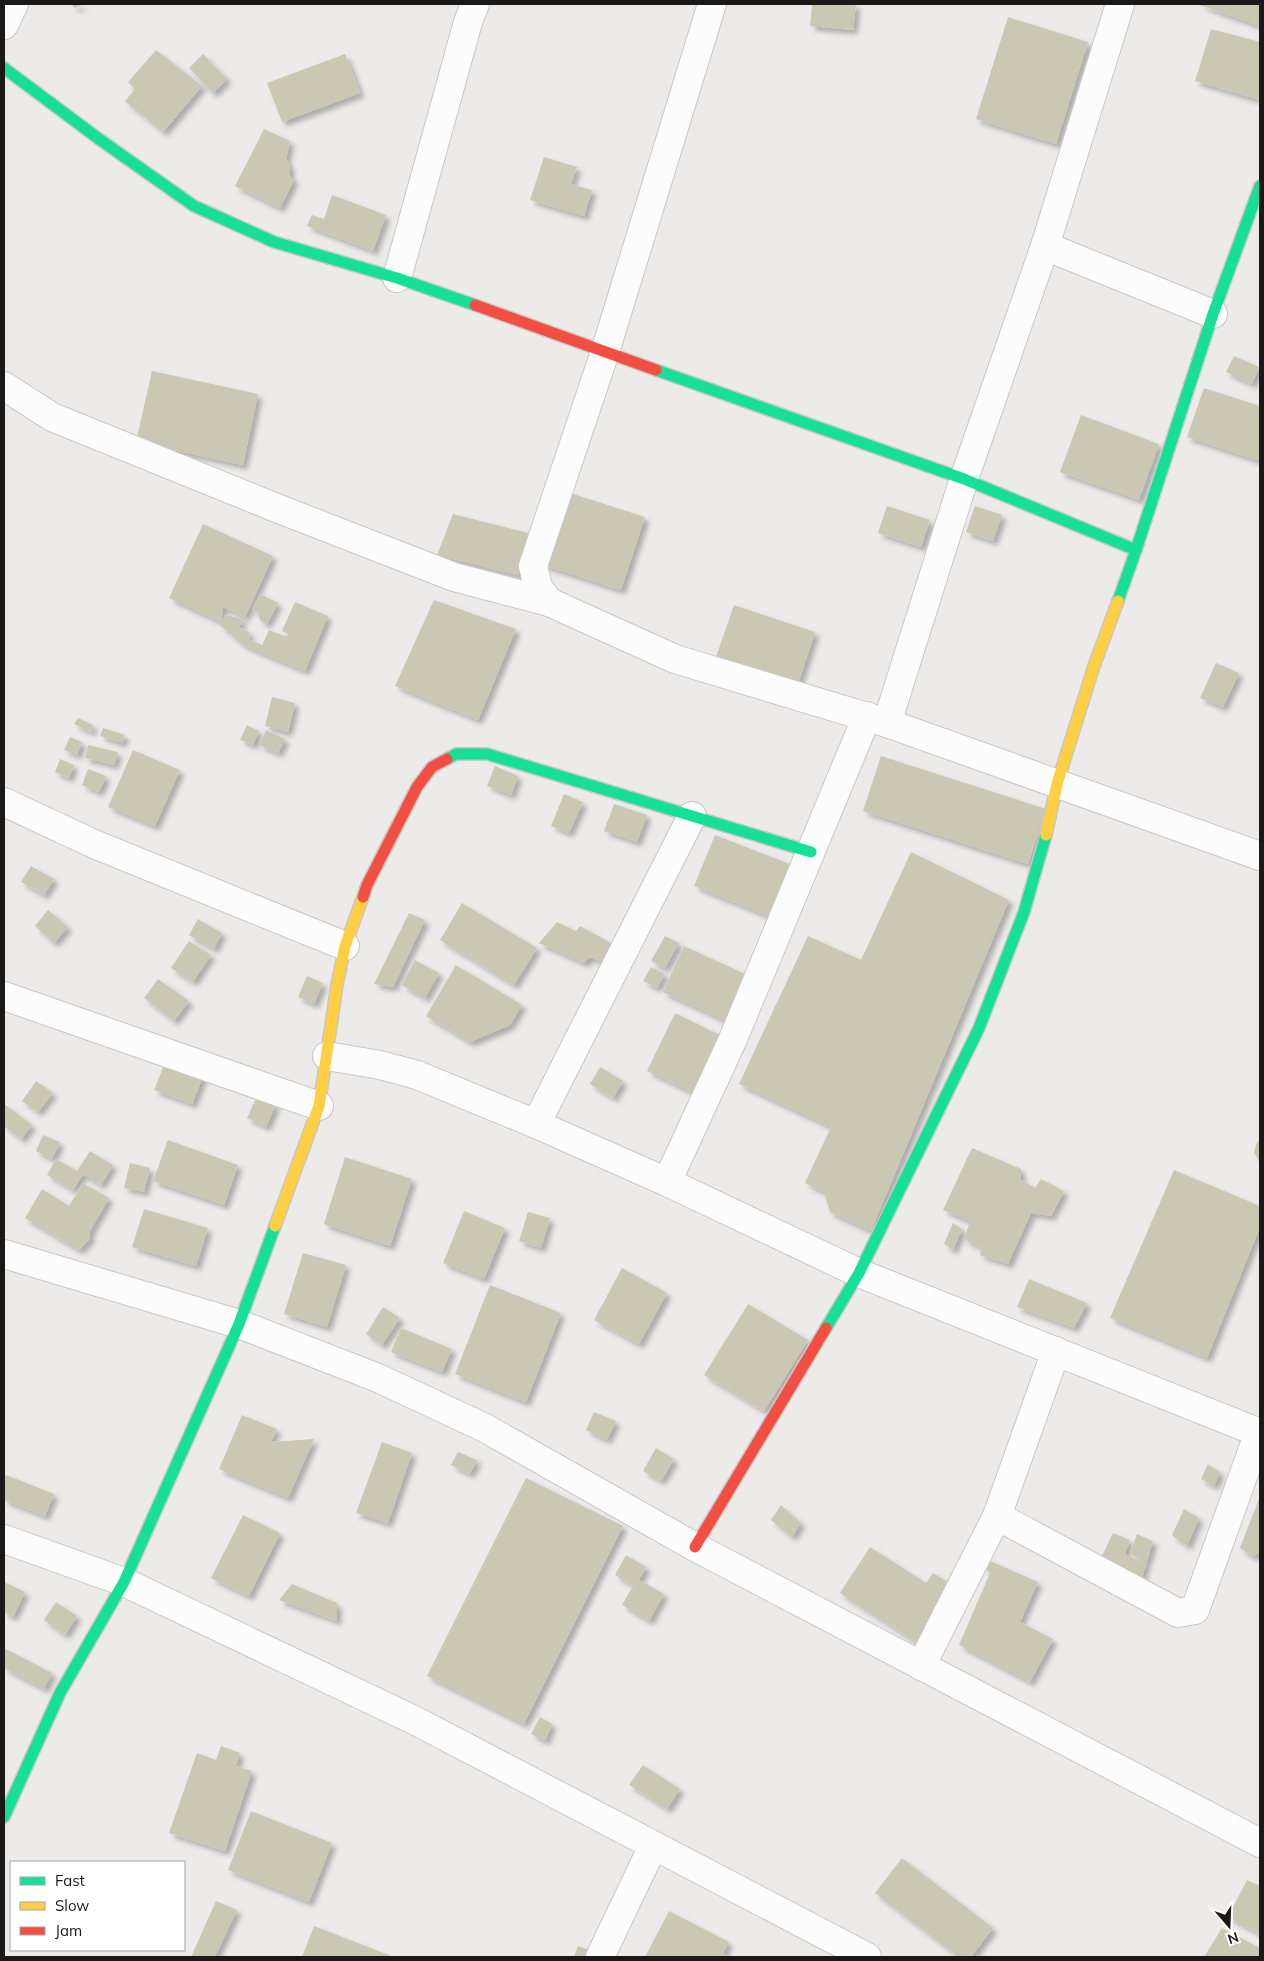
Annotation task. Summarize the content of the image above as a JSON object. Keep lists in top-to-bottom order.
{
  "legend": ["Fast", "Slow", "Jam"],
  "north": "bottom"
}
